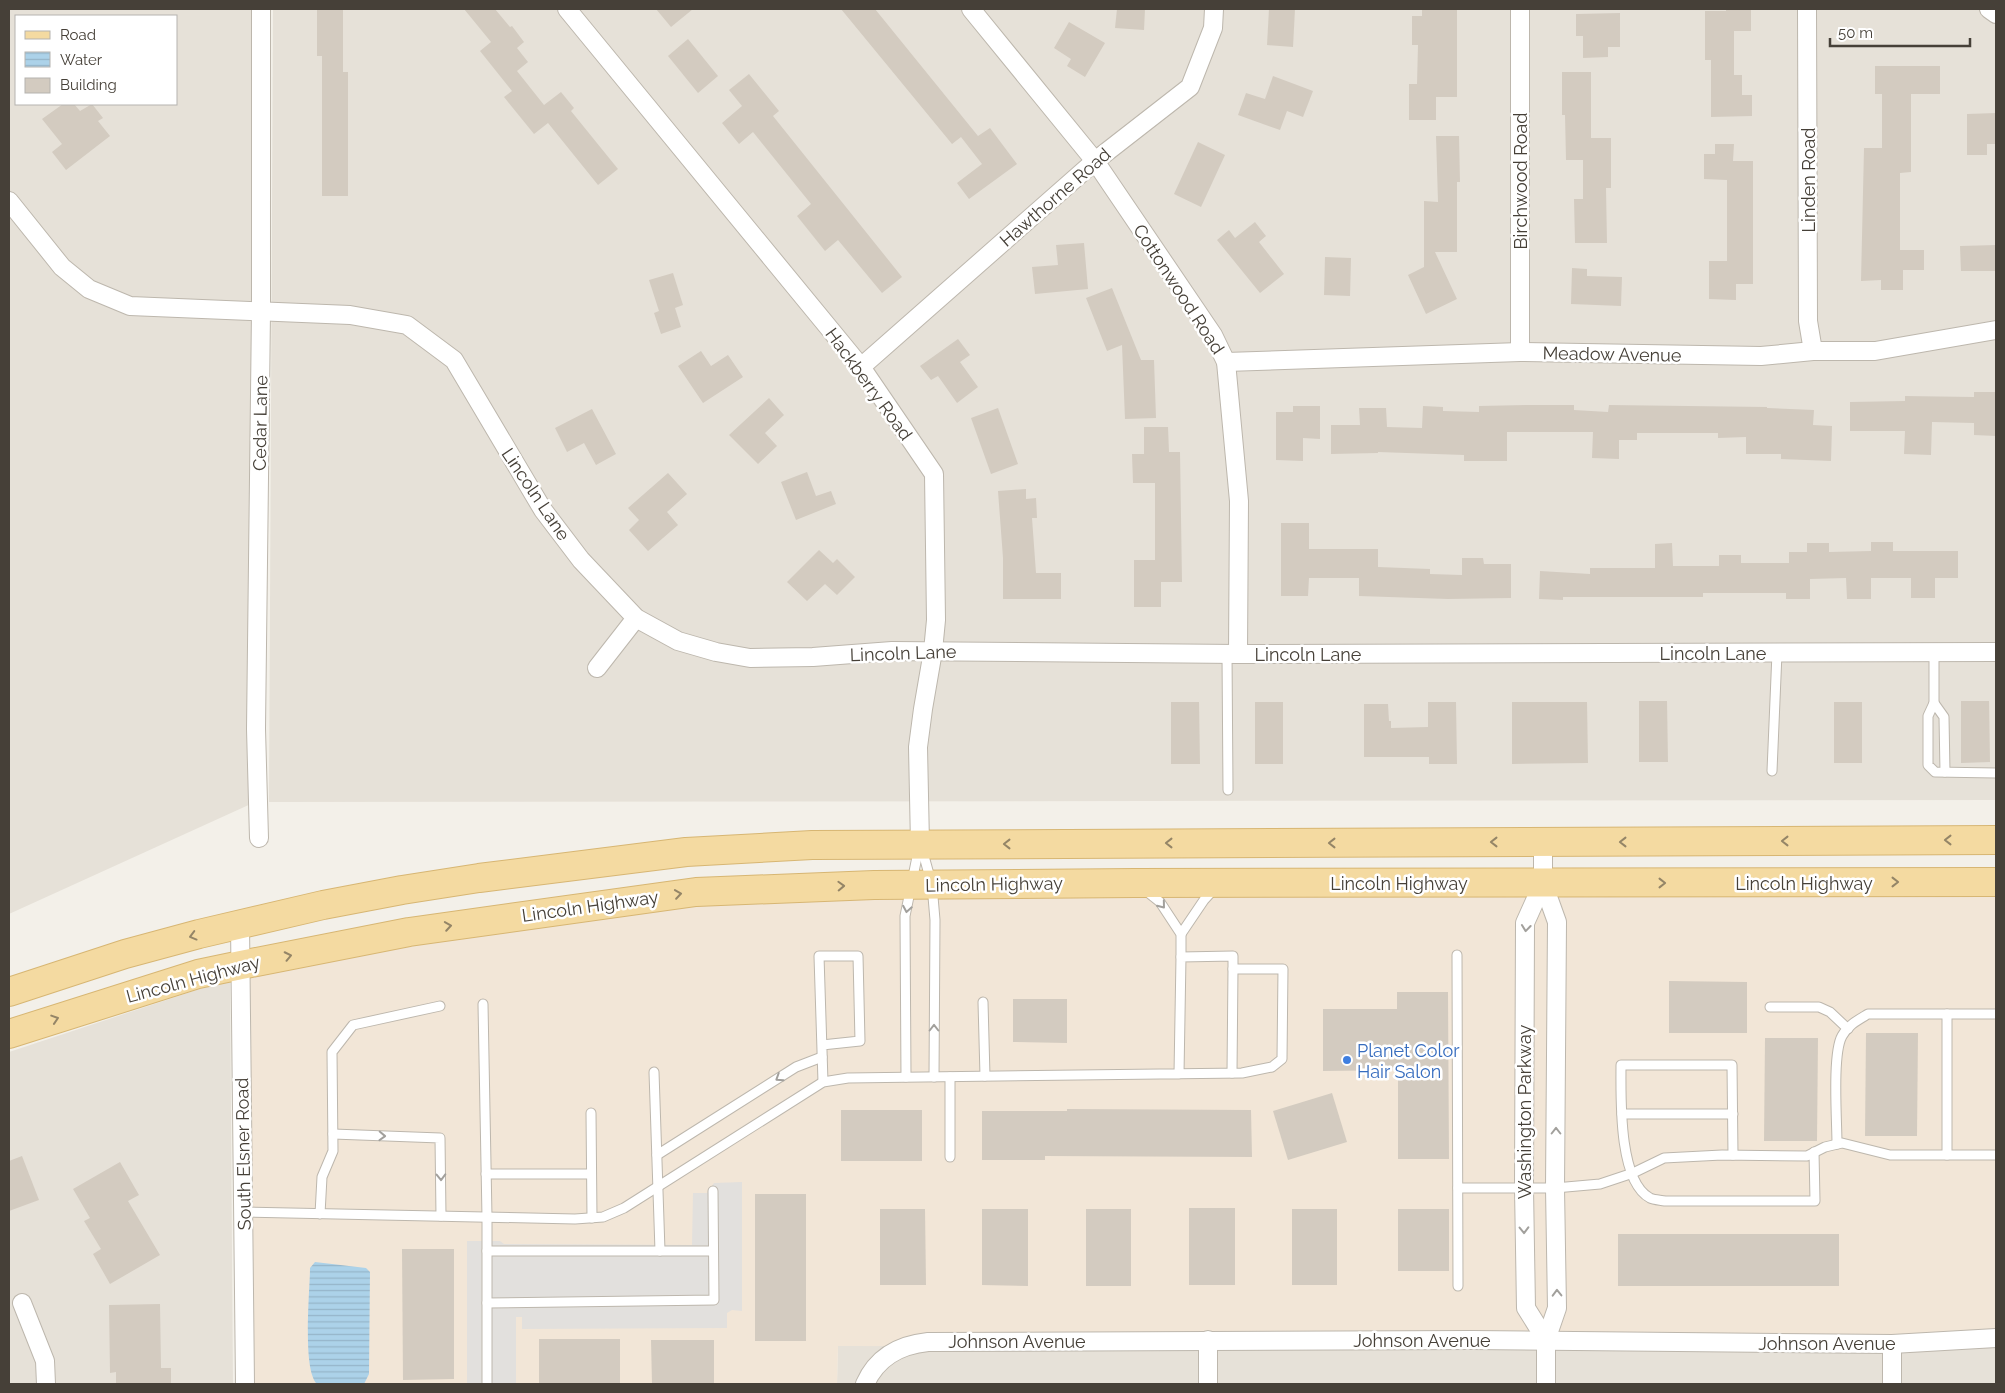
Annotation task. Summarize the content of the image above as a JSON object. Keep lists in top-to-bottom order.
{
  "streets": {
    "main road": ["Lincoln Highway"],
    "street": [
      "Linden Road",
      "Birchwood Road",
      "Hawthorne Road",
      "Cottonwood Road",
      "Meadow Avenue",
      "Hackberry Road",
      "Cedar Lane",
      "Lincoln Lane",
      "Washington Parkway",
      "South Elsner Road",
      "Johnson Avenue"
    ]
  },
  "crossings": [
    ["Linden Road", "Meadow Avenue"],
    ["Birchwood Road", "Meadow Avenue"],
    ["Hawthorne Road", "Cottonwood Road"],
    ["Hawthorne Road", "Hackberry Road"],
    ["Cottonwood Road", "Meadow Avenue"],
    ["Cottonwood Road", "Lincoln Lane"],
    ["Hackberry Road", "Lincoln Lane"],
    ["Cedar Lane", "Lincoln Lane"],
    ["Lincoln Highway", "Washington Parkway"],
    ["Lincoln Highway", "South Elsner Road"],
    ["Washington Parkway", "Johnson Avenue"]
  ],
  "places": ["Planet Color Hair Salon"],
  "legend": ["Road", "Water", "Building"],
  "scale_bar": "50 m"
}
